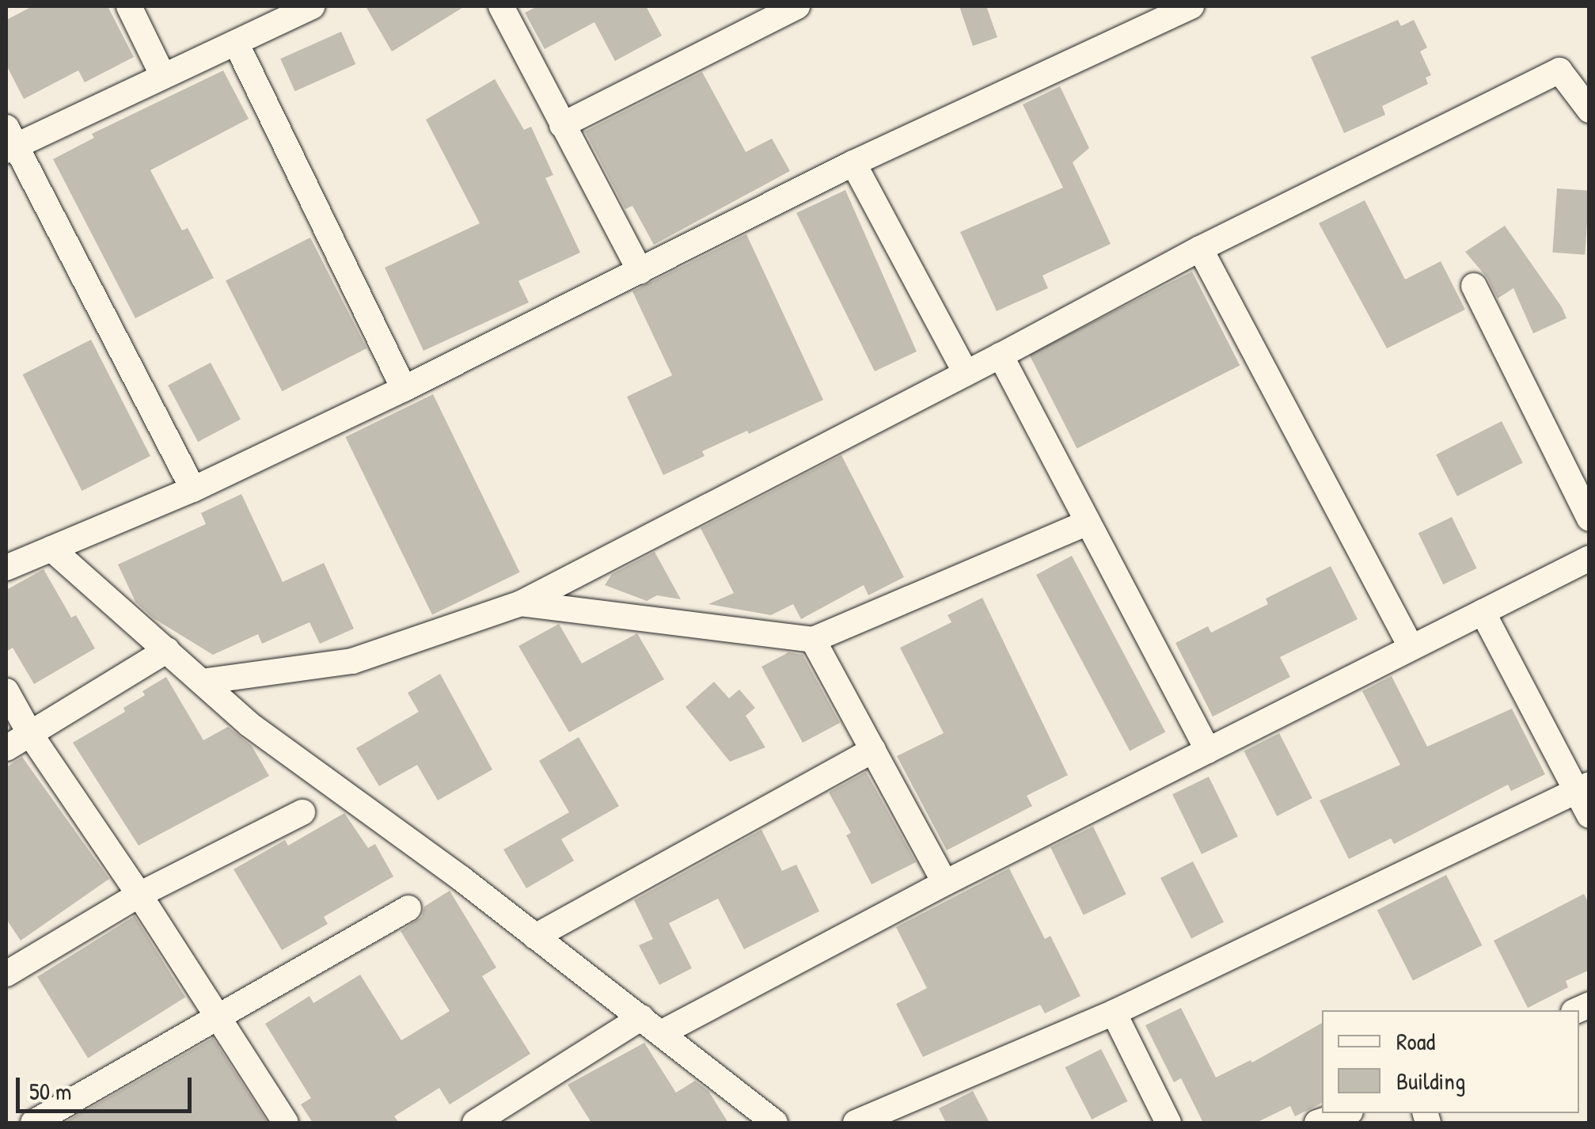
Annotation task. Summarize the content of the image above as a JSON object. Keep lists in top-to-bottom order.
{
  "legend": ["Road", "Building"],
  "scale_bar": "50 m"
}
